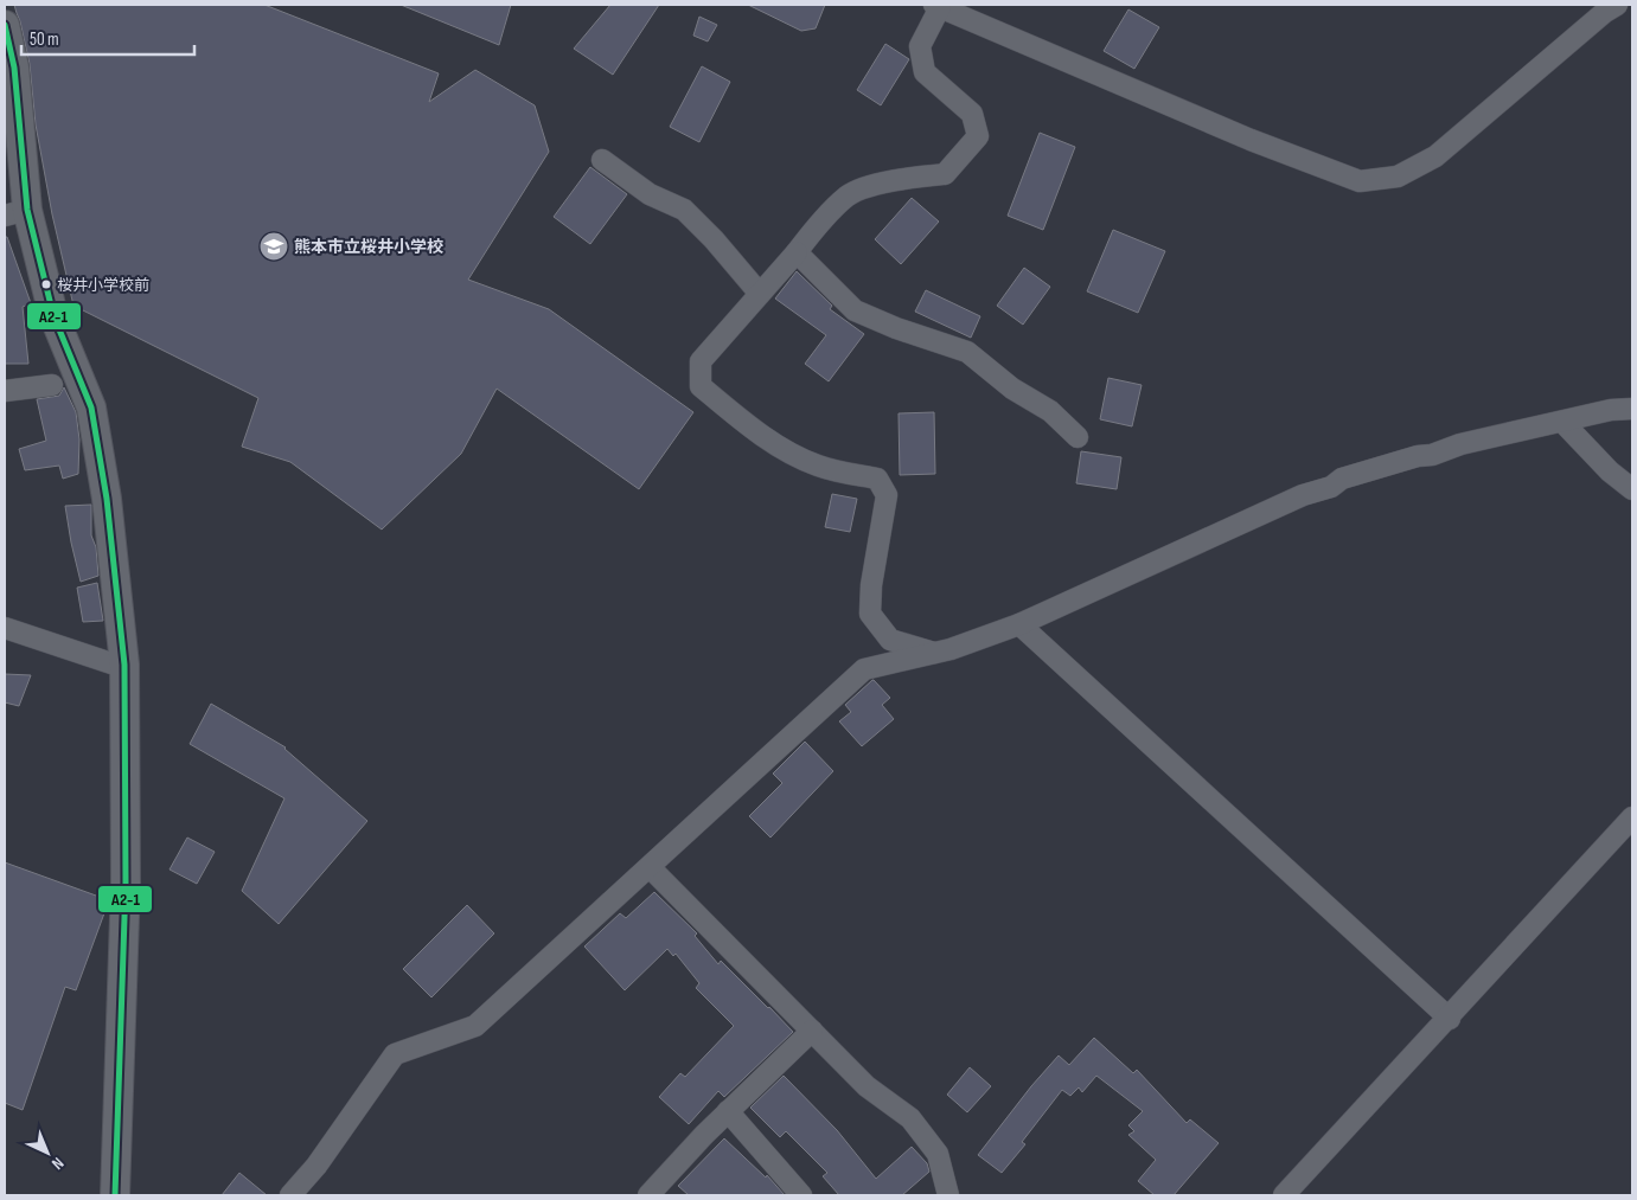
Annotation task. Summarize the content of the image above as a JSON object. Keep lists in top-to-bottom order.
{
  "places": {
    "school or university": ["熊本市立桜井小学校"],
    "other": ["桜井小学校前"]
  },
  "lines": ["transit line A2-1"],
  "scale_bar": "50 m",
  "north": "bottom right"
}
